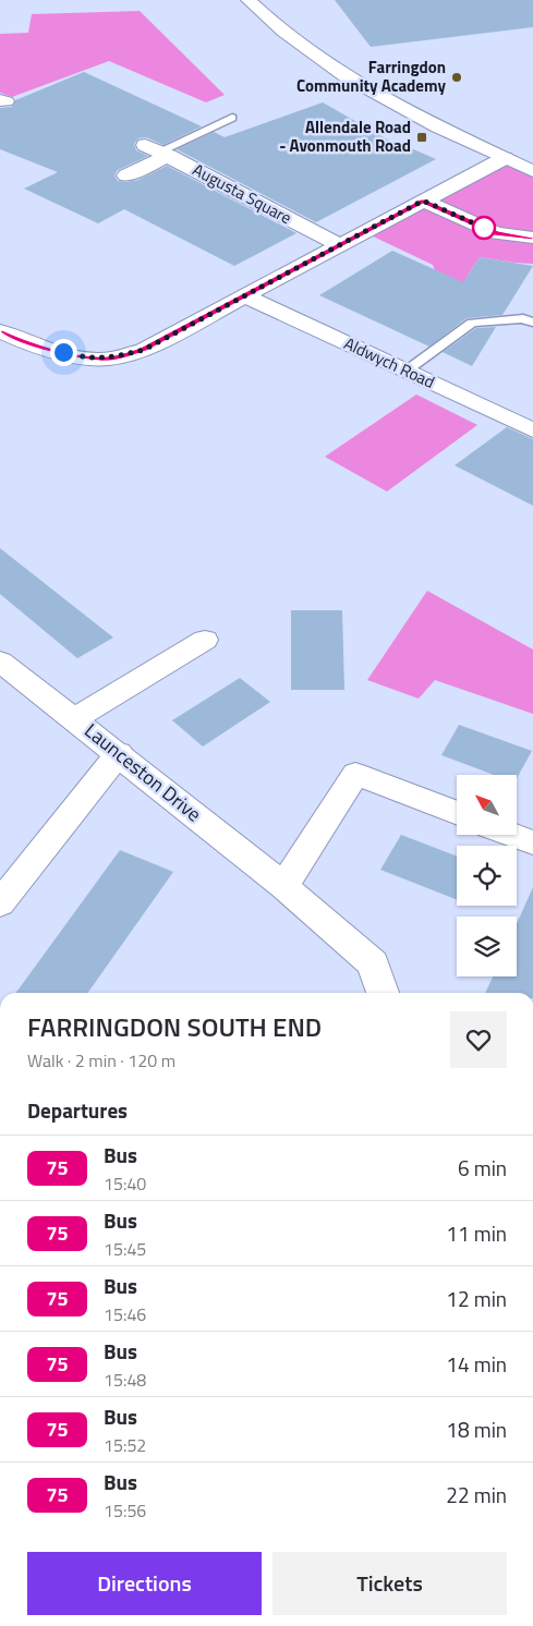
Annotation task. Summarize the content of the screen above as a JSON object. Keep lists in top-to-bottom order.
{
  "streets": {
    "street": ["Augusta Square", "Aldwych Road", "Launceston Drive"]
  },
  "places": {
    "other": ["Farringdon Community Academy"],
    "transit": ["Allendale Road - Avonmouth Road"]
  },
  "lines": ["bus line 75"],
  "north": "top left",
  "page": {
    "heading": [
      ["FARRINGDON SOUTH END", "Walk · 2 min · 120 m"],
      "Departures"
    ],
    "list": [
      {
        "mark": "75",
        "name": "Bus",
        "note": "15:40",
        "value": "6 min"
      },
      {
        "mark": "75",
        "name": "Bus",
        "note": "15:45",
        "value": "11 min"
      },
      {
        "mark": "75",
        "name": "Bus",
        "note": "15:46",
        "value": "12 min"
      },
      {
        "mark": "75",
        "name": "Bus",
        "note": "15:48",
        "value": "14 min"
      },
      {
        "mark": "75",
        "name": "Bus",
        "note": "15:52",
        "value": "18 min"
      },
      {
        "mark": "75",
        "name": "Bus",
        "note": "15:56",
        "value": "22 min"
      }
    ],
    "buttons": ["Directions", "Tickets"]
  }
}
